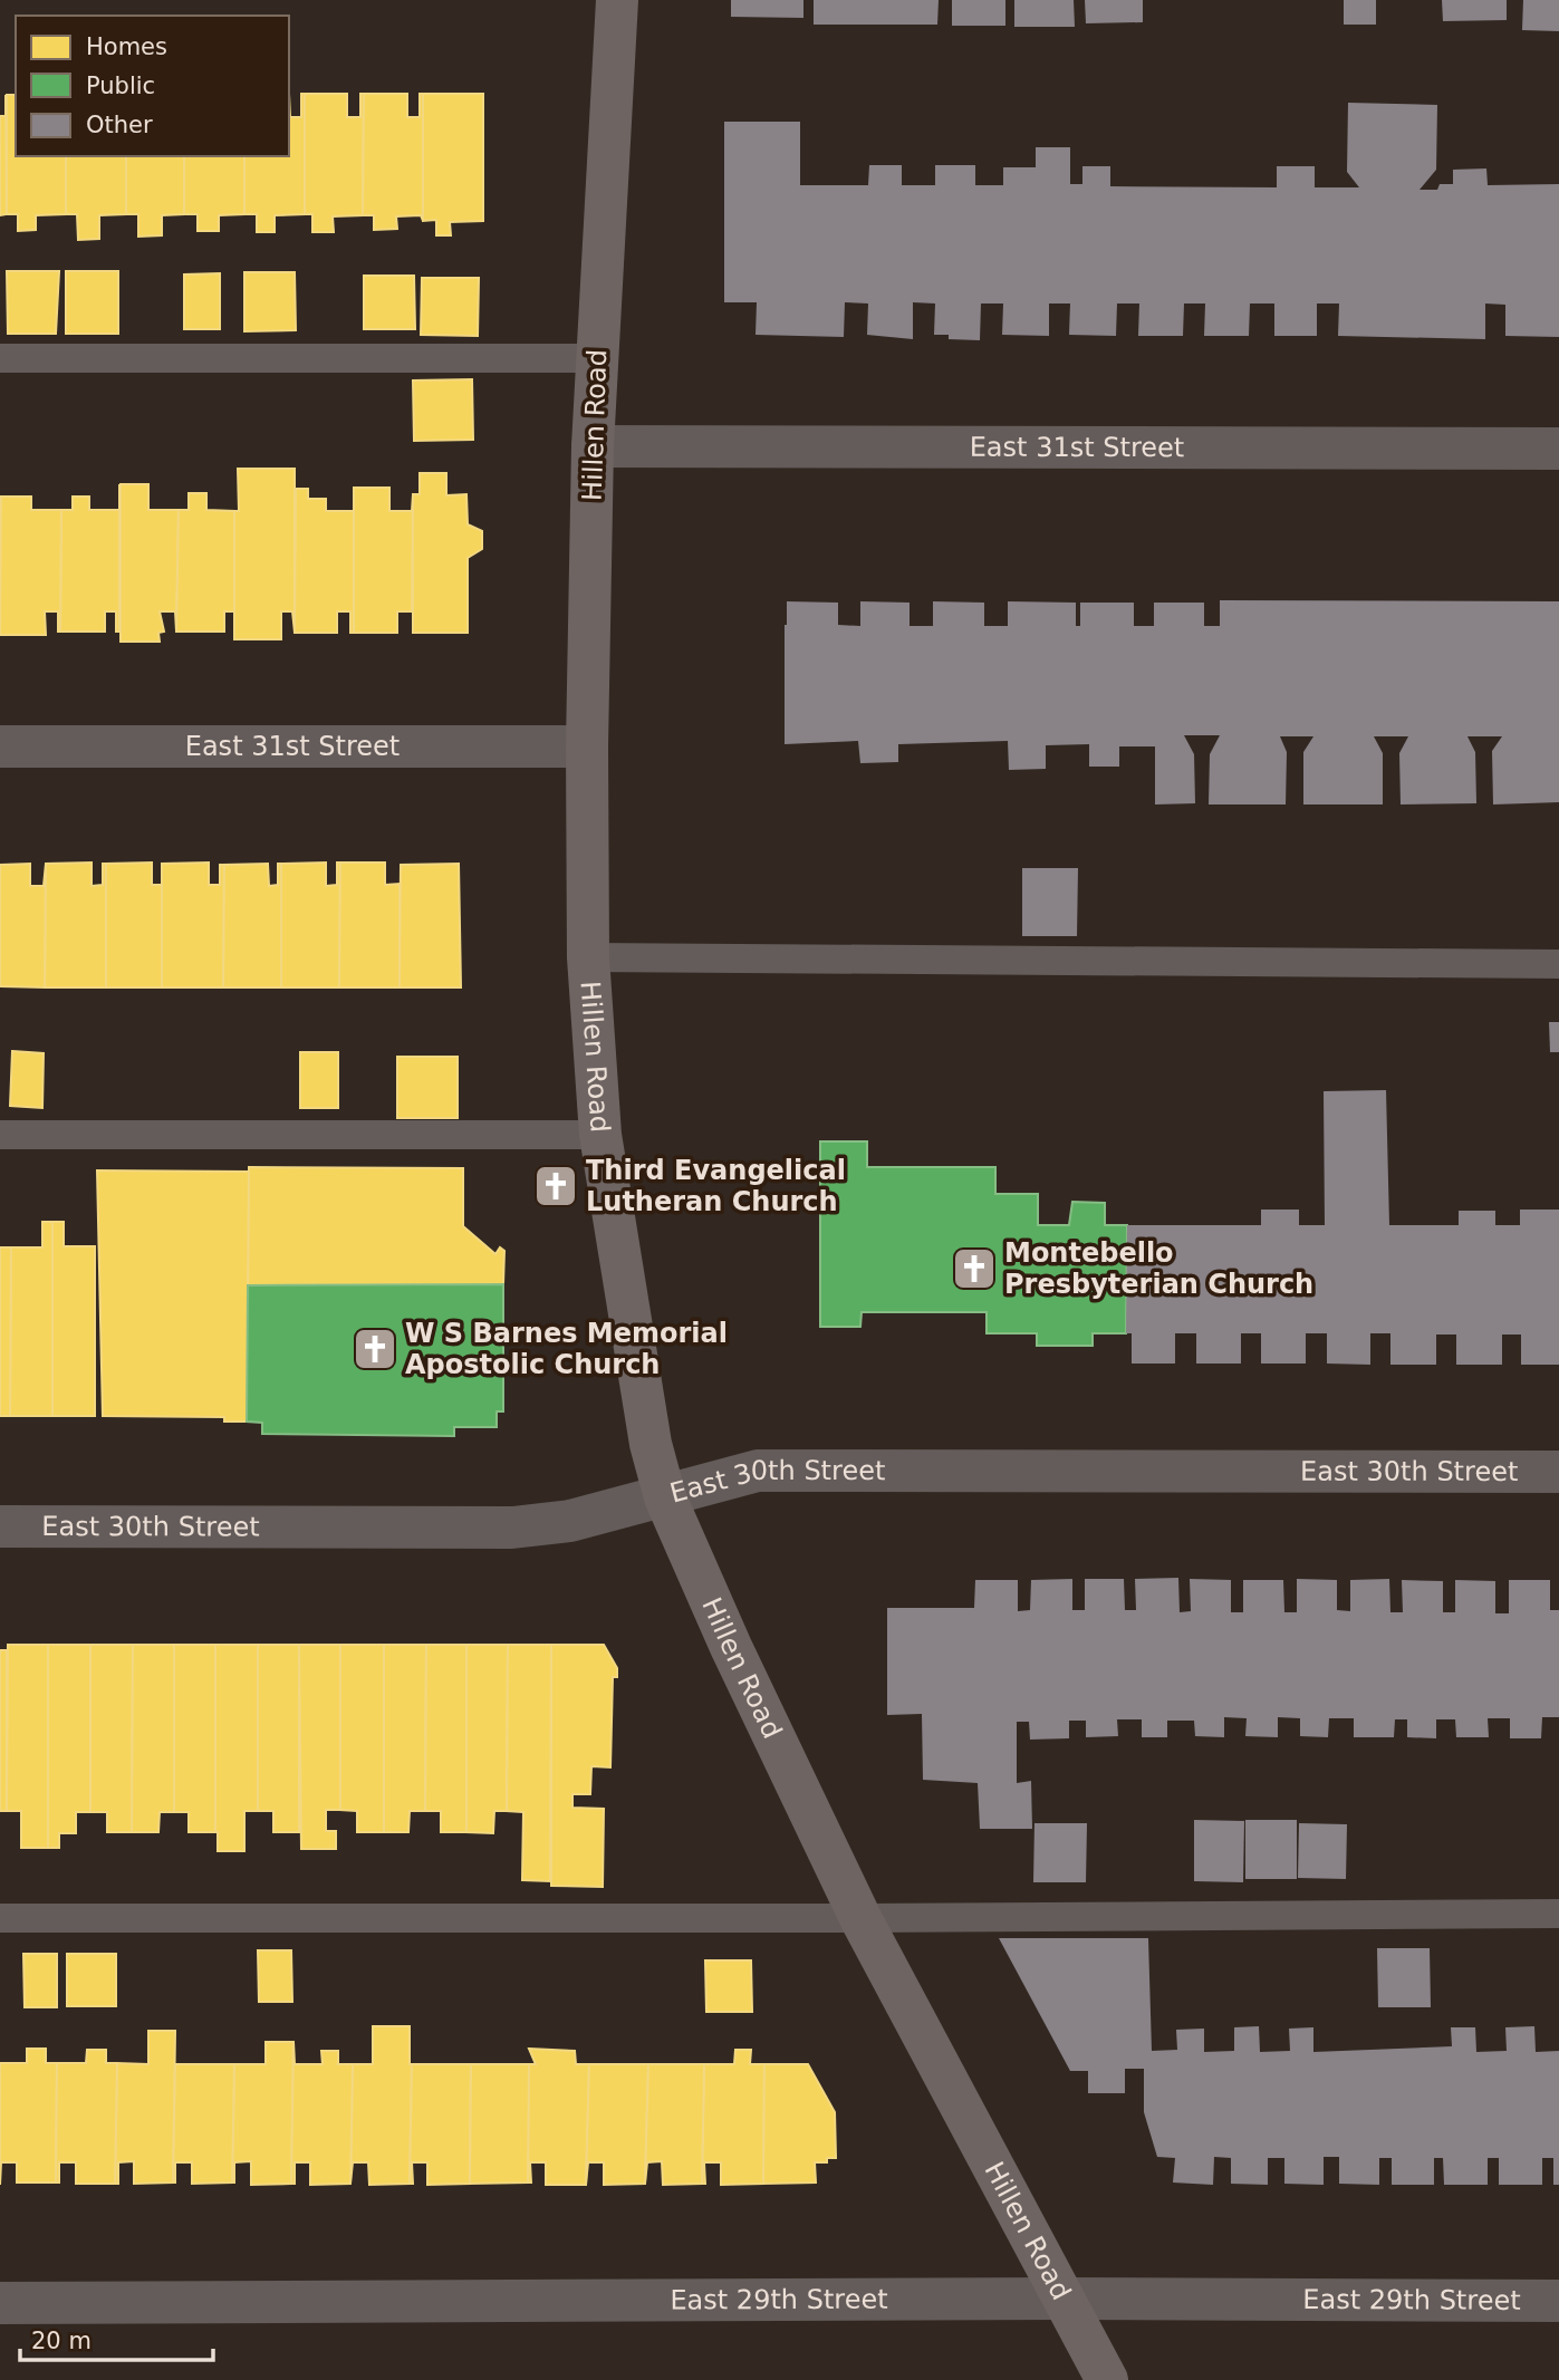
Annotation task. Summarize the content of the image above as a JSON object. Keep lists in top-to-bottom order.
{
  "streets": {
    "main road": ["Hillen Road"],
    "street": ["East 31st Street", "East 30th Street", "East 29th Street"]
  },
  "crossings": [
    ["Hillen Road", "East 31st Street"],
    ["Hillen Road", "East 30th Street"],
    ["Hillen Road", "East 29th Street"]
  ],
  "places": {
    "church": ["Third Evangelical Lutheran Church", "Montebello Presbyterian Church", "W S Barnes Memorial Apostolic Church"]
  },
  "legend": ["Homes", "Public", "Other"],
  "scale_bar": "20 m"
}
